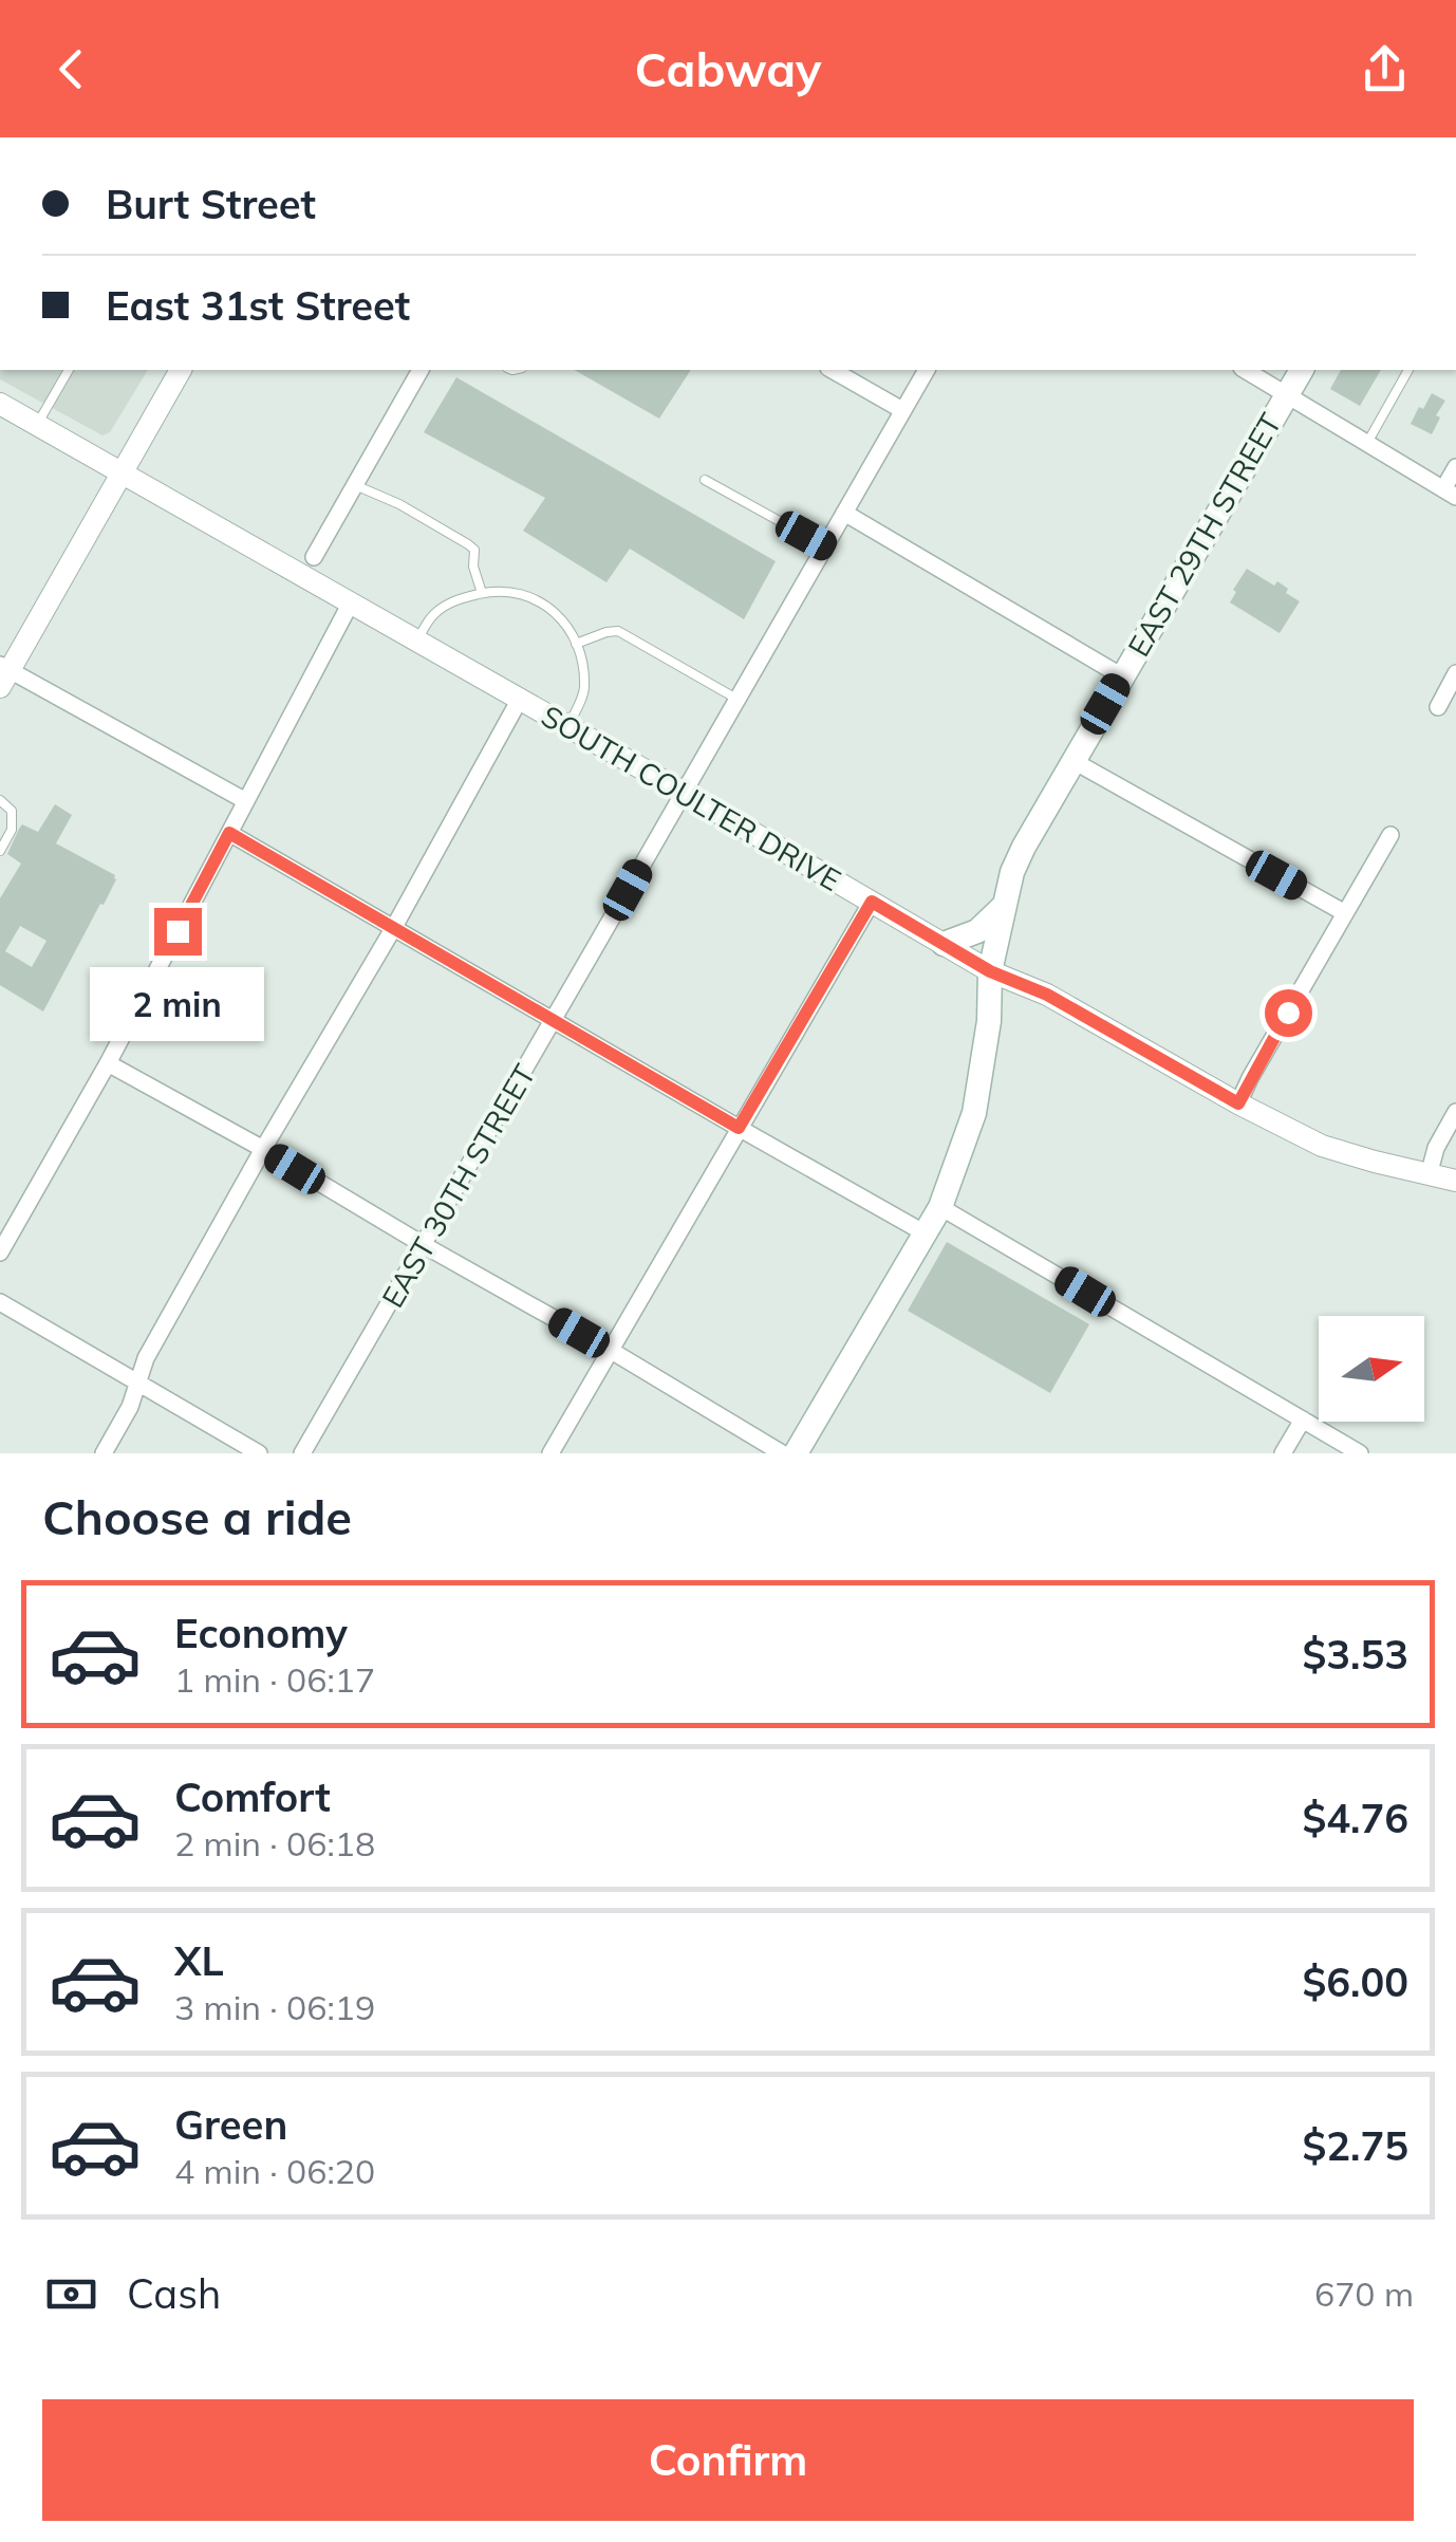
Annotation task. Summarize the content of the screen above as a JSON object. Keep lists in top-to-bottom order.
{
  "streets": {
    "main road": ["EAST 29TH STREET"],
    "street": ["SOUTH COULTER DRIVE", "EAST 30TH STREET"]
  },
  "crossings": [
    ["EAST 29TH STREET", "SOUTH COULTER DRIVE"],
    ["SOUTH COULTER DRIVE", "EAST 30TH STREET"]
  ],
  "north": "right",
  "page": {
    "header": "Cabway",
    "banner": ["Burt Street", "East 31st Street"],
    "bubble": "2 min",
    "heading": "Choose a ride",
    "list": [
      {
        "name": "Economy",
        "note": "1 min · 06:17",
        "value": "$3.53"
      },
      {
        "name": "Comfort",
        "note": "2 min · 06:18",
        "value": "$4.76"
      },
      {
        "name": "XL",
        "note": "3 min · 06:19",
        "value": "$6.00"
      },
      {
        "name": "Green",
        "note": "4 min · 06:20",
        "value": "$2.75"
      }
    ],
    "pay": ["Cash", "670 m"],
    "buttons": "Confirm"
  }
}
